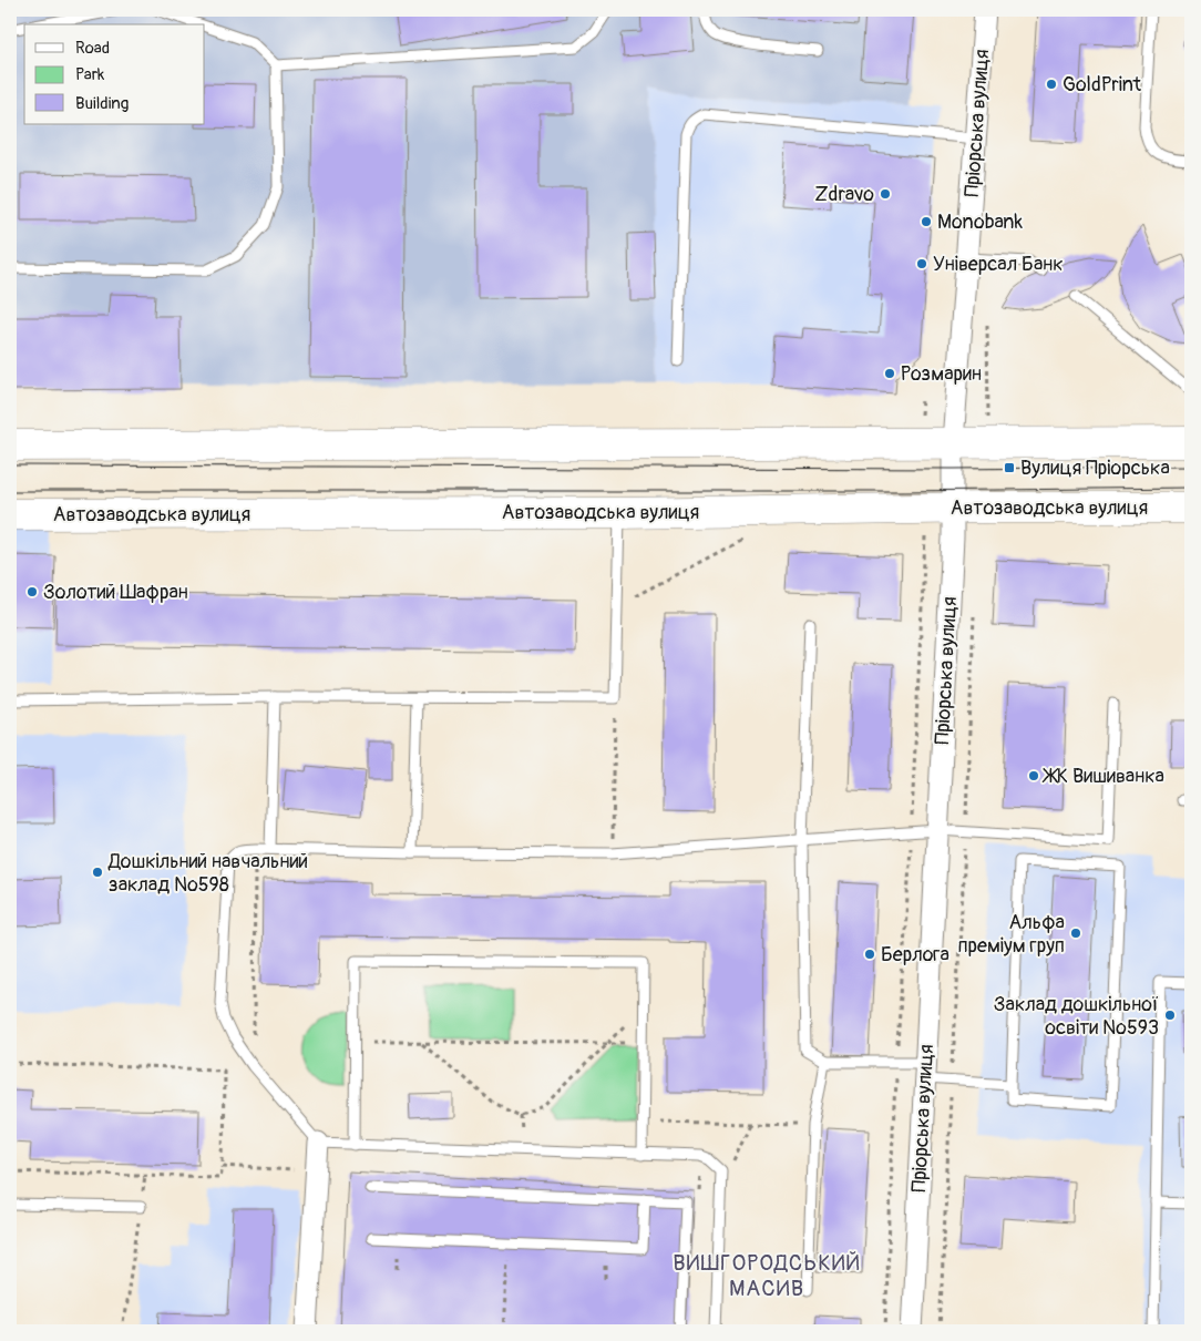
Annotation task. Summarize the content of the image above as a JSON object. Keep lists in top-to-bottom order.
{
  "streets": {
    "main road": ["Автозаводська вулиця"],
    "street": ["Пріорська вулиця"]
  },
  "crossings": [
    ["Пріорська вулиця", "Автозаводська вулиця"]
  ],
  "districts": ["ВИШГОРОДСЬКИЙ МАСИВ"],
  "places": {
    "other": [
      "GoldPrint",
      "Zdravo",
      "Monobank",
      "Універсал Банк",
      "Розмарин",
      "Золотий Шафран",
      "ЖК Вишиванка",
      "Дошкільний навчальний заклад №598",
      "Альфа преміум груп",
      "Берлога",
      "Заклад дошкільної освіти №593"
    ],
    "transit": ["Вулиця Пріорська"]
  },
  "legend": ["Road", "Park", "Building"]
}
